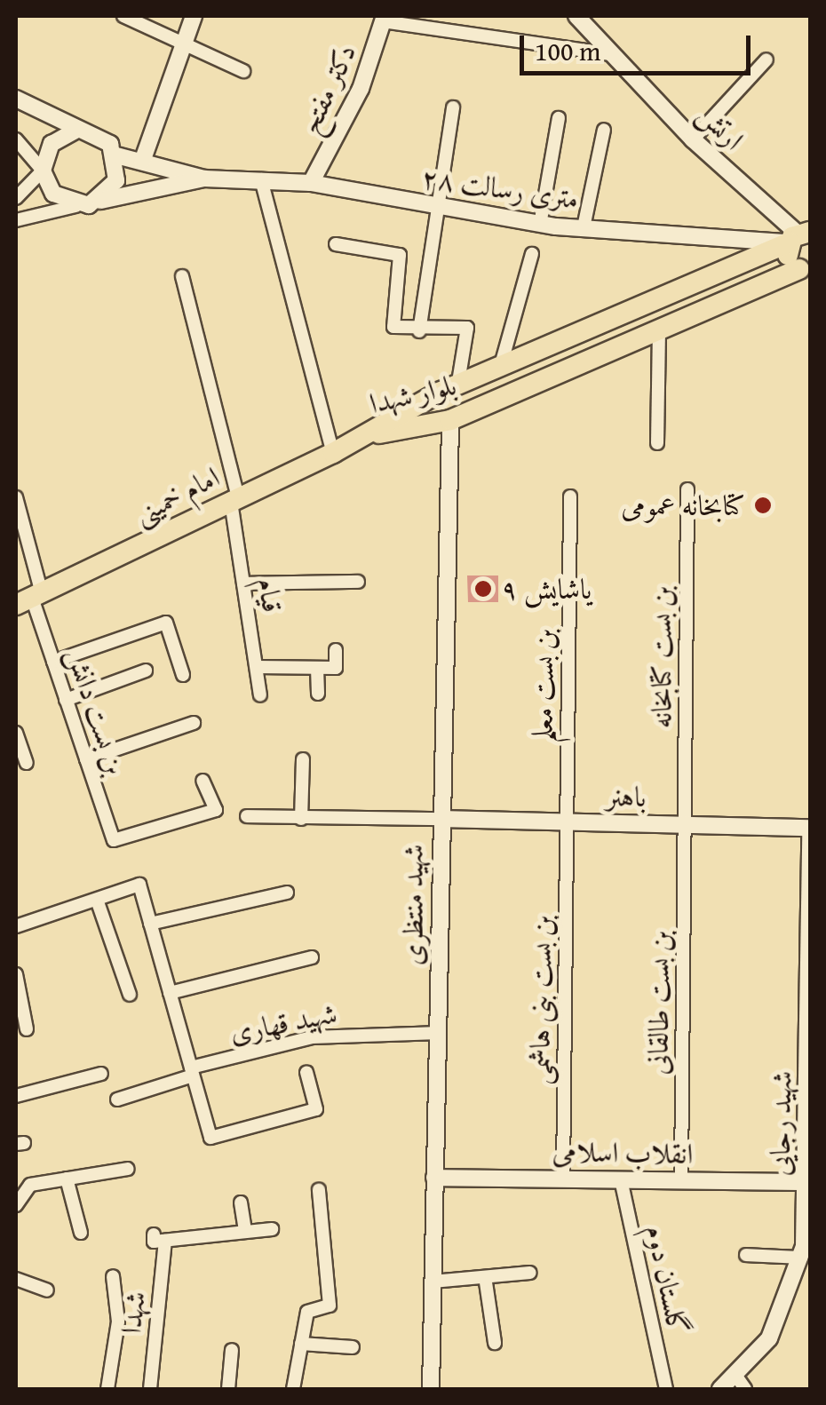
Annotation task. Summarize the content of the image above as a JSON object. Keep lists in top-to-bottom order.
{
  "streets": {
    "main road": ["بلوار شهدا", "امام خمینی"],
    "street": [
      "دکتر مفتح",
      "ارتش",
      "۲۸ متری رسالت",
      "قیام",
      "بن بست کتابخانه",
      "بن بست معلم",
      "بن بست دانش",
      "باهنر",
      "شهید منتظری",
      "بن بست بنی هاشمی",
      "بن بست طالقانی",
      "شهید قهاری",
      "شهید رجایی",
      "انقلاب اسلامی",
      "گلستان دوم",
      "شهدا"
    ]
  },
  "crossings": [
    ["دکتر مفتح", "۲۸ متری رسالت"],
    ["ارتش", "۲۸ متری رسالت"],
    ["ارتش", "بلوار شهدا"],
    ["۲۸ متری رسالت", "بلوار شهدا"],
    ["بلوار شهدا", "امام خمینی"],
    ["بلوار شهدا", "شهید منتظری"],
    ["امام خمینی", "قیام"],
    ["امام خمینی", "بن بست دانش"],
    ["بن بست کتابخانه", "باهنر"],
    ["بن بست کتابخانه", "بن بست طالقانی"],
    ["بن بست معلم", "باهنر"],
    ["بن بست معلم", "بن بست بنی هاشمی"],
    ["باهنر", "شهید منتظری"],
    ["باهنر", "بن بست بنی هاشمی"],
    ["باهنر", "بن بست طالقانی"],
    ["باهنر", "شهید رجایی"],
    ["شهید منتظری", "شهید قهاری"],
    ["شهید منتظری", "انقلاب اسلامی"],
    ["بن بست بنی هاشمی", "انقلاب اسلامی"],
    ["بن بست طالقانی", "انقلاب اسلامی"],
    ["شهید رجایی", "انقلاب اسلامی"],
    ["انقلاب اسلامی", "گلستان دوم"]
  ],
  "places": ["کتابخانه عمومی", "یاشایش ۹"],
  "scale_bar": "100 m"
}
